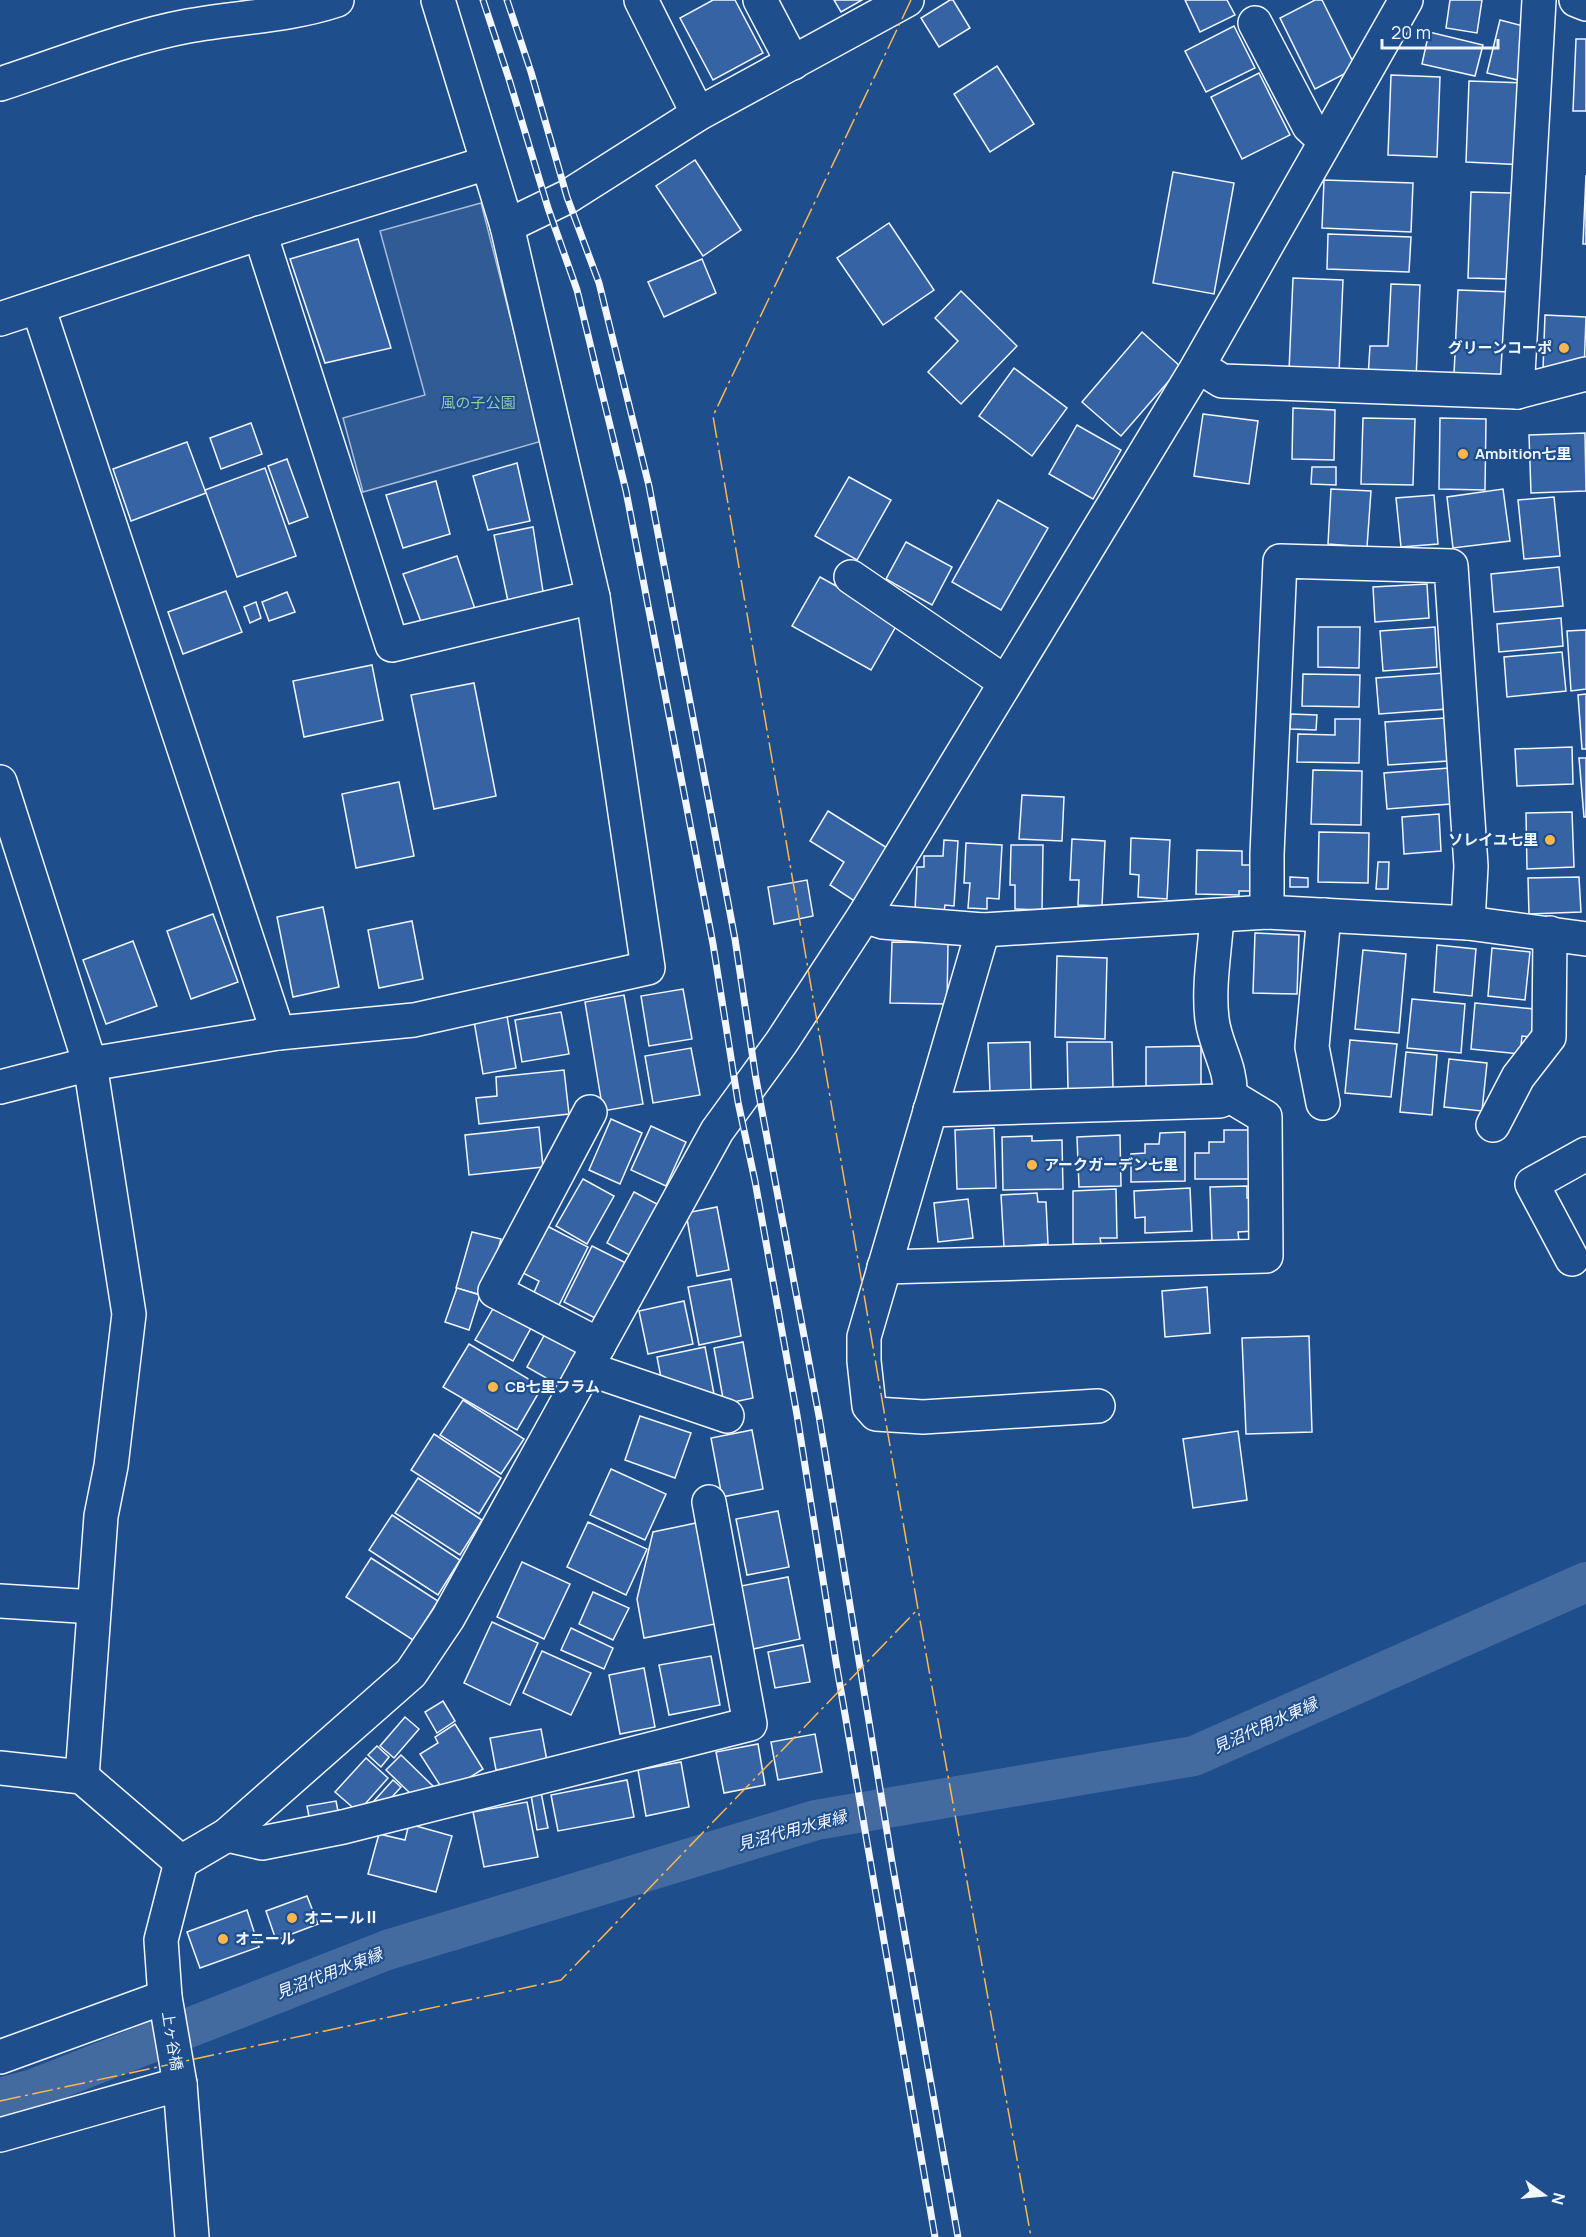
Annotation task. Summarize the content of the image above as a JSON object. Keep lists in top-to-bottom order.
{
  "streets": {
    "street": ["上ヶ谷橋"]
  },
  "water": ["見沼代用水東縁"],
  "parks": ["風の子公園"],
  "places": [
    "グリーンコーポ",
    "Ambition七里",
    "ソレイユ七里",
    "アークガーデン七里",
    "CB七里フラム",
    "オニールⅡ",
    "オニール"
  ],
  "scale_bar": "20 m",
  "north": "right"
}
